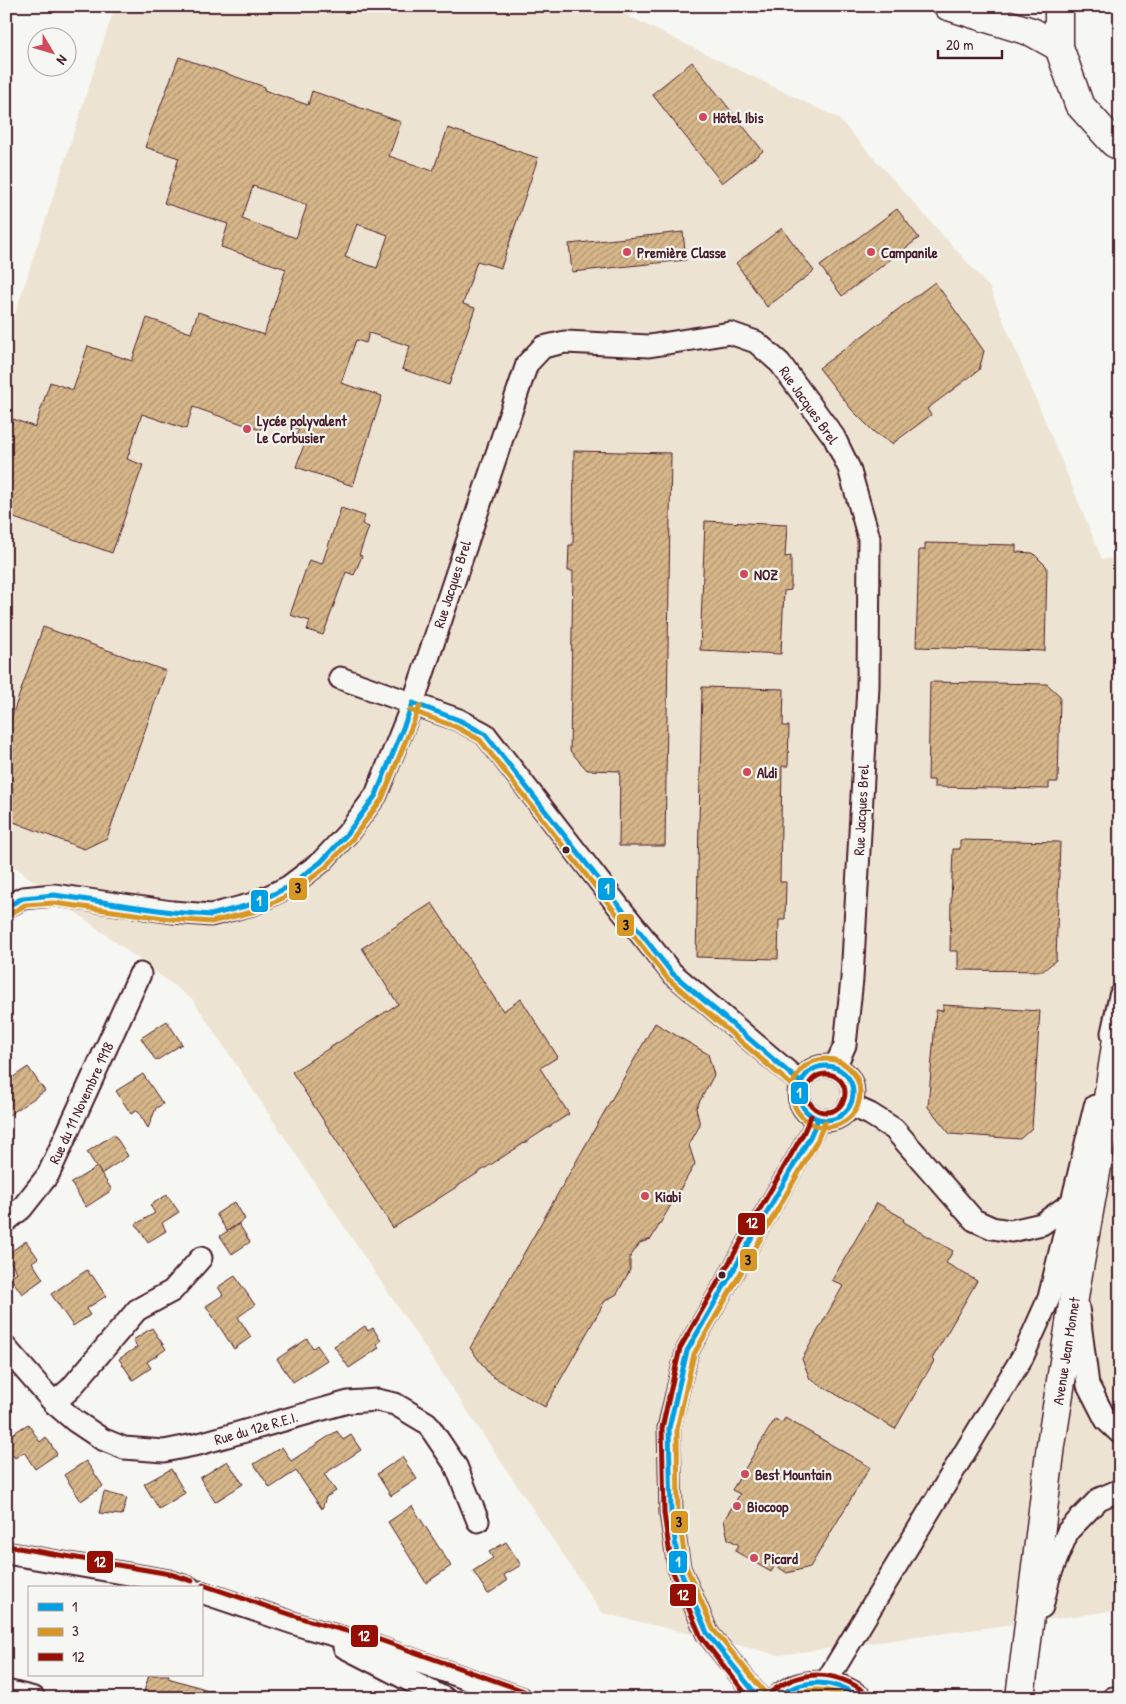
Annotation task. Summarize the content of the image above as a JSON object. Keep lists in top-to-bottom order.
{
  "streets": {
    "main road": ["Avenue Jean Monnet"],
    "street": ["Rue Jacques Brel", "Rue du 11 Novembre 1918", "Rue du 12e R.E.I."]
  },
  "places": [
    "Hôtel Ibis",
    "Première Classe",
    "Campanile",
    "Lycée polyvalent Le Corbusier",
    "NOZ",
    "Aldi",
    "Kiabi",
    "Best Mountain",
    "Biocoop",
    "Picard"
  ],
  "lines": ["transit line 1", "transit line 3", "transit line 12"],
  "legend": ["1", "3", "12"],
  "scale_bar": "20 m",
  "north": "bottom right"
}
